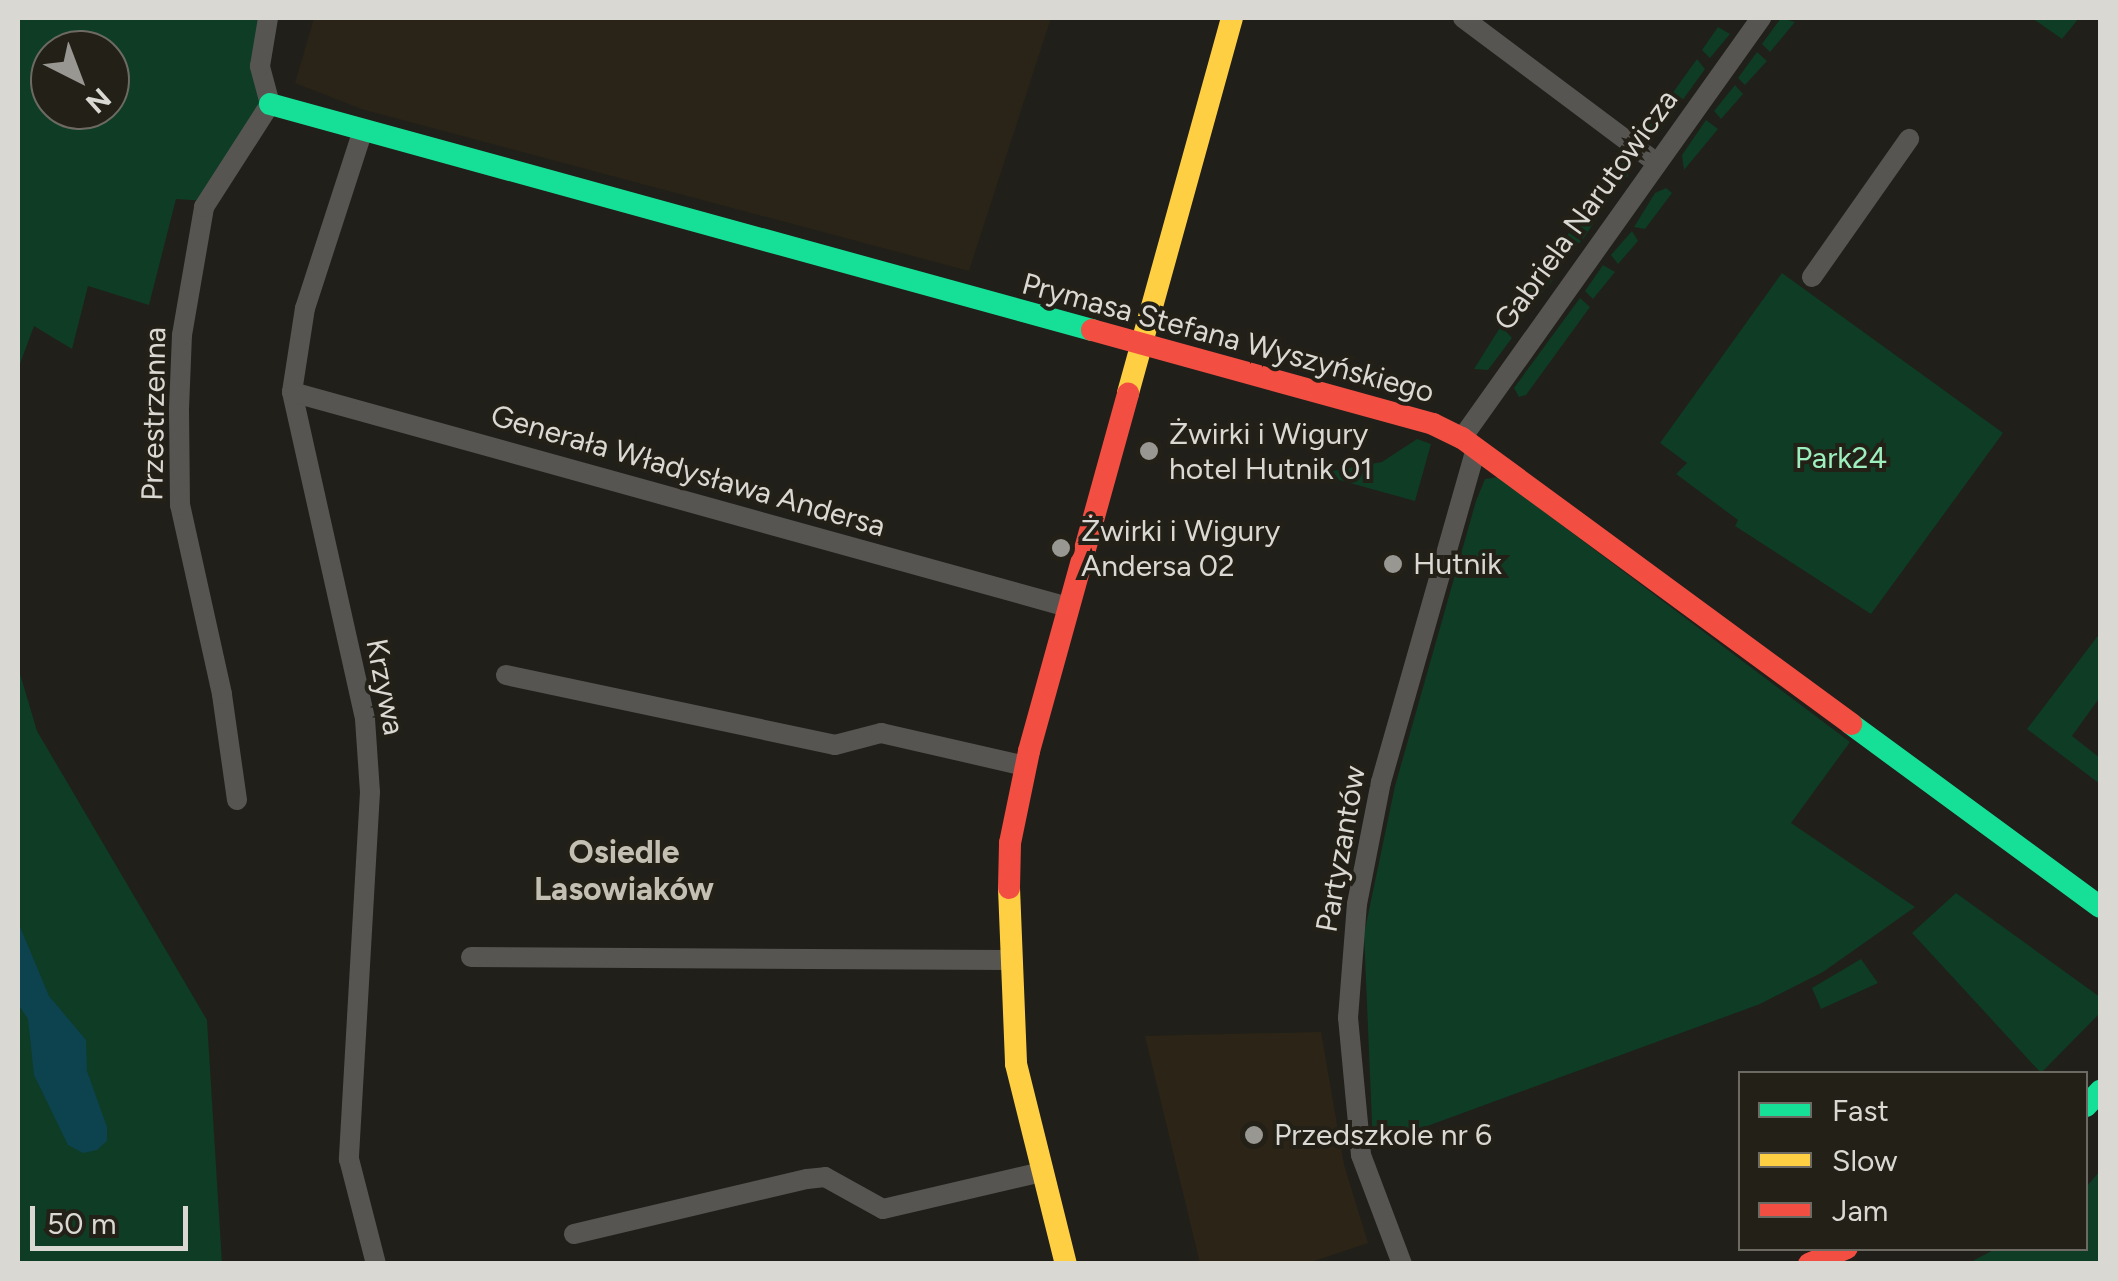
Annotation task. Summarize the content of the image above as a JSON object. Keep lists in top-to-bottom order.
{
  "streets": {
    "street": [
      "Gabriela Narutowicza",
      "Prymasa Stefana Wyszyńskiego",
      "Przestrzenna",
      "Generała Władysława Andersa",
      "Krzywa",
      "Partyzantów"
    ]
  },
  "crossings": [
    ["Gabriela Narutowicza", "Prymasa Stefana Wyszyńskiego"],
    ["Gabriela Narutowicza", "Partyzantów"],
    ["Prymasa Stefana Wyszyńskiego", "Przestrzenna"],
    ["Prymasa Stefana Wyszyńskiego", "Krzywa"],
    ["Prymasa Stefana Wyszyńskiego", "Partyzantów"],
    ["Generała Władysława Andersa", "Krzywa"]
  ],
  "districts": ["Osiedle Lasowiaków"],
  "parks": ["Park24"],
  "places": [
    "Żwirki i Wigury hotel Hutnik 01",
    "Żwirki i Wigury Andersa 02",
    "Hutnik",
    "Przedszkole nr 6"
  ],
  "legend": ["Fast", "Slow", "Jam"],
  "scale_bar": "50 m",
  "north": "bottom right"
}
